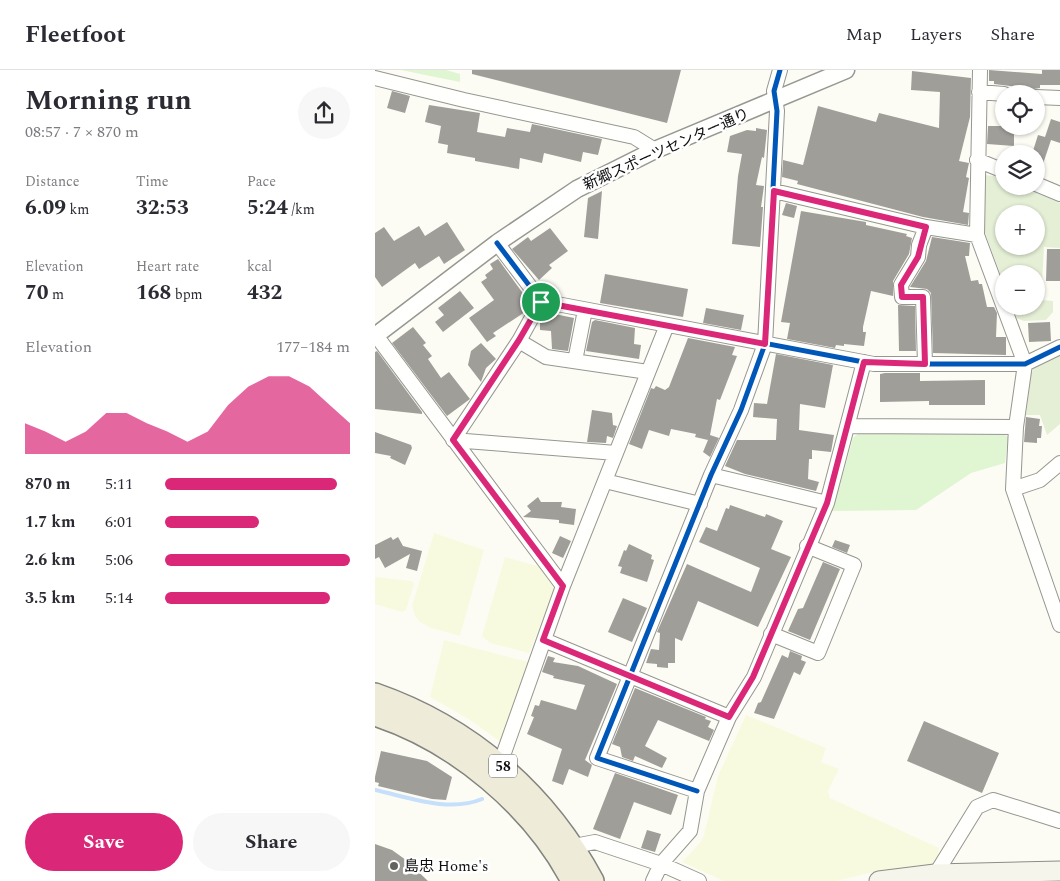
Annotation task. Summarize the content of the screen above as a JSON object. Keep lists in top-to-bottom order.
{
  "streets": {
    "main road": ["58"],
    "street": ["新郷スポーツセンター通り"]
  },
  "places": ["島忠 Home's"],
  "page": {
    "header": "Fleetfoot",
    "nav": ["Map", "Layers", "Share"],
    "heading": ["Morning run", "08:57 · 7 × 870 m"],
    "map_buttons": ["+", "−"],
    "stats": [
      ["Distance", "6.09 km"],
      ["Time", "32:53"],
      ["Pace", "5:24 /km"],
      ["Elevation", "70 m"],
      ["Heart rate", "168 bpm"],
      ["kcal", "432"]
    ],
    "chart": ["Elevation", "177–184 m"],
    "list": [
      {
        "name": "870 m",
        "note": "5:11"
      },
      {
        "name": "1.7 km",
        "note": "6:01"
      },
      {
        "name": "2.6 km",
        "note": "5:06"
      },
      {
        "name": "3.5 km",
        "note": "5:14"
      }
    ],
    "buttons": ["Save", "Share"]
  }
}
